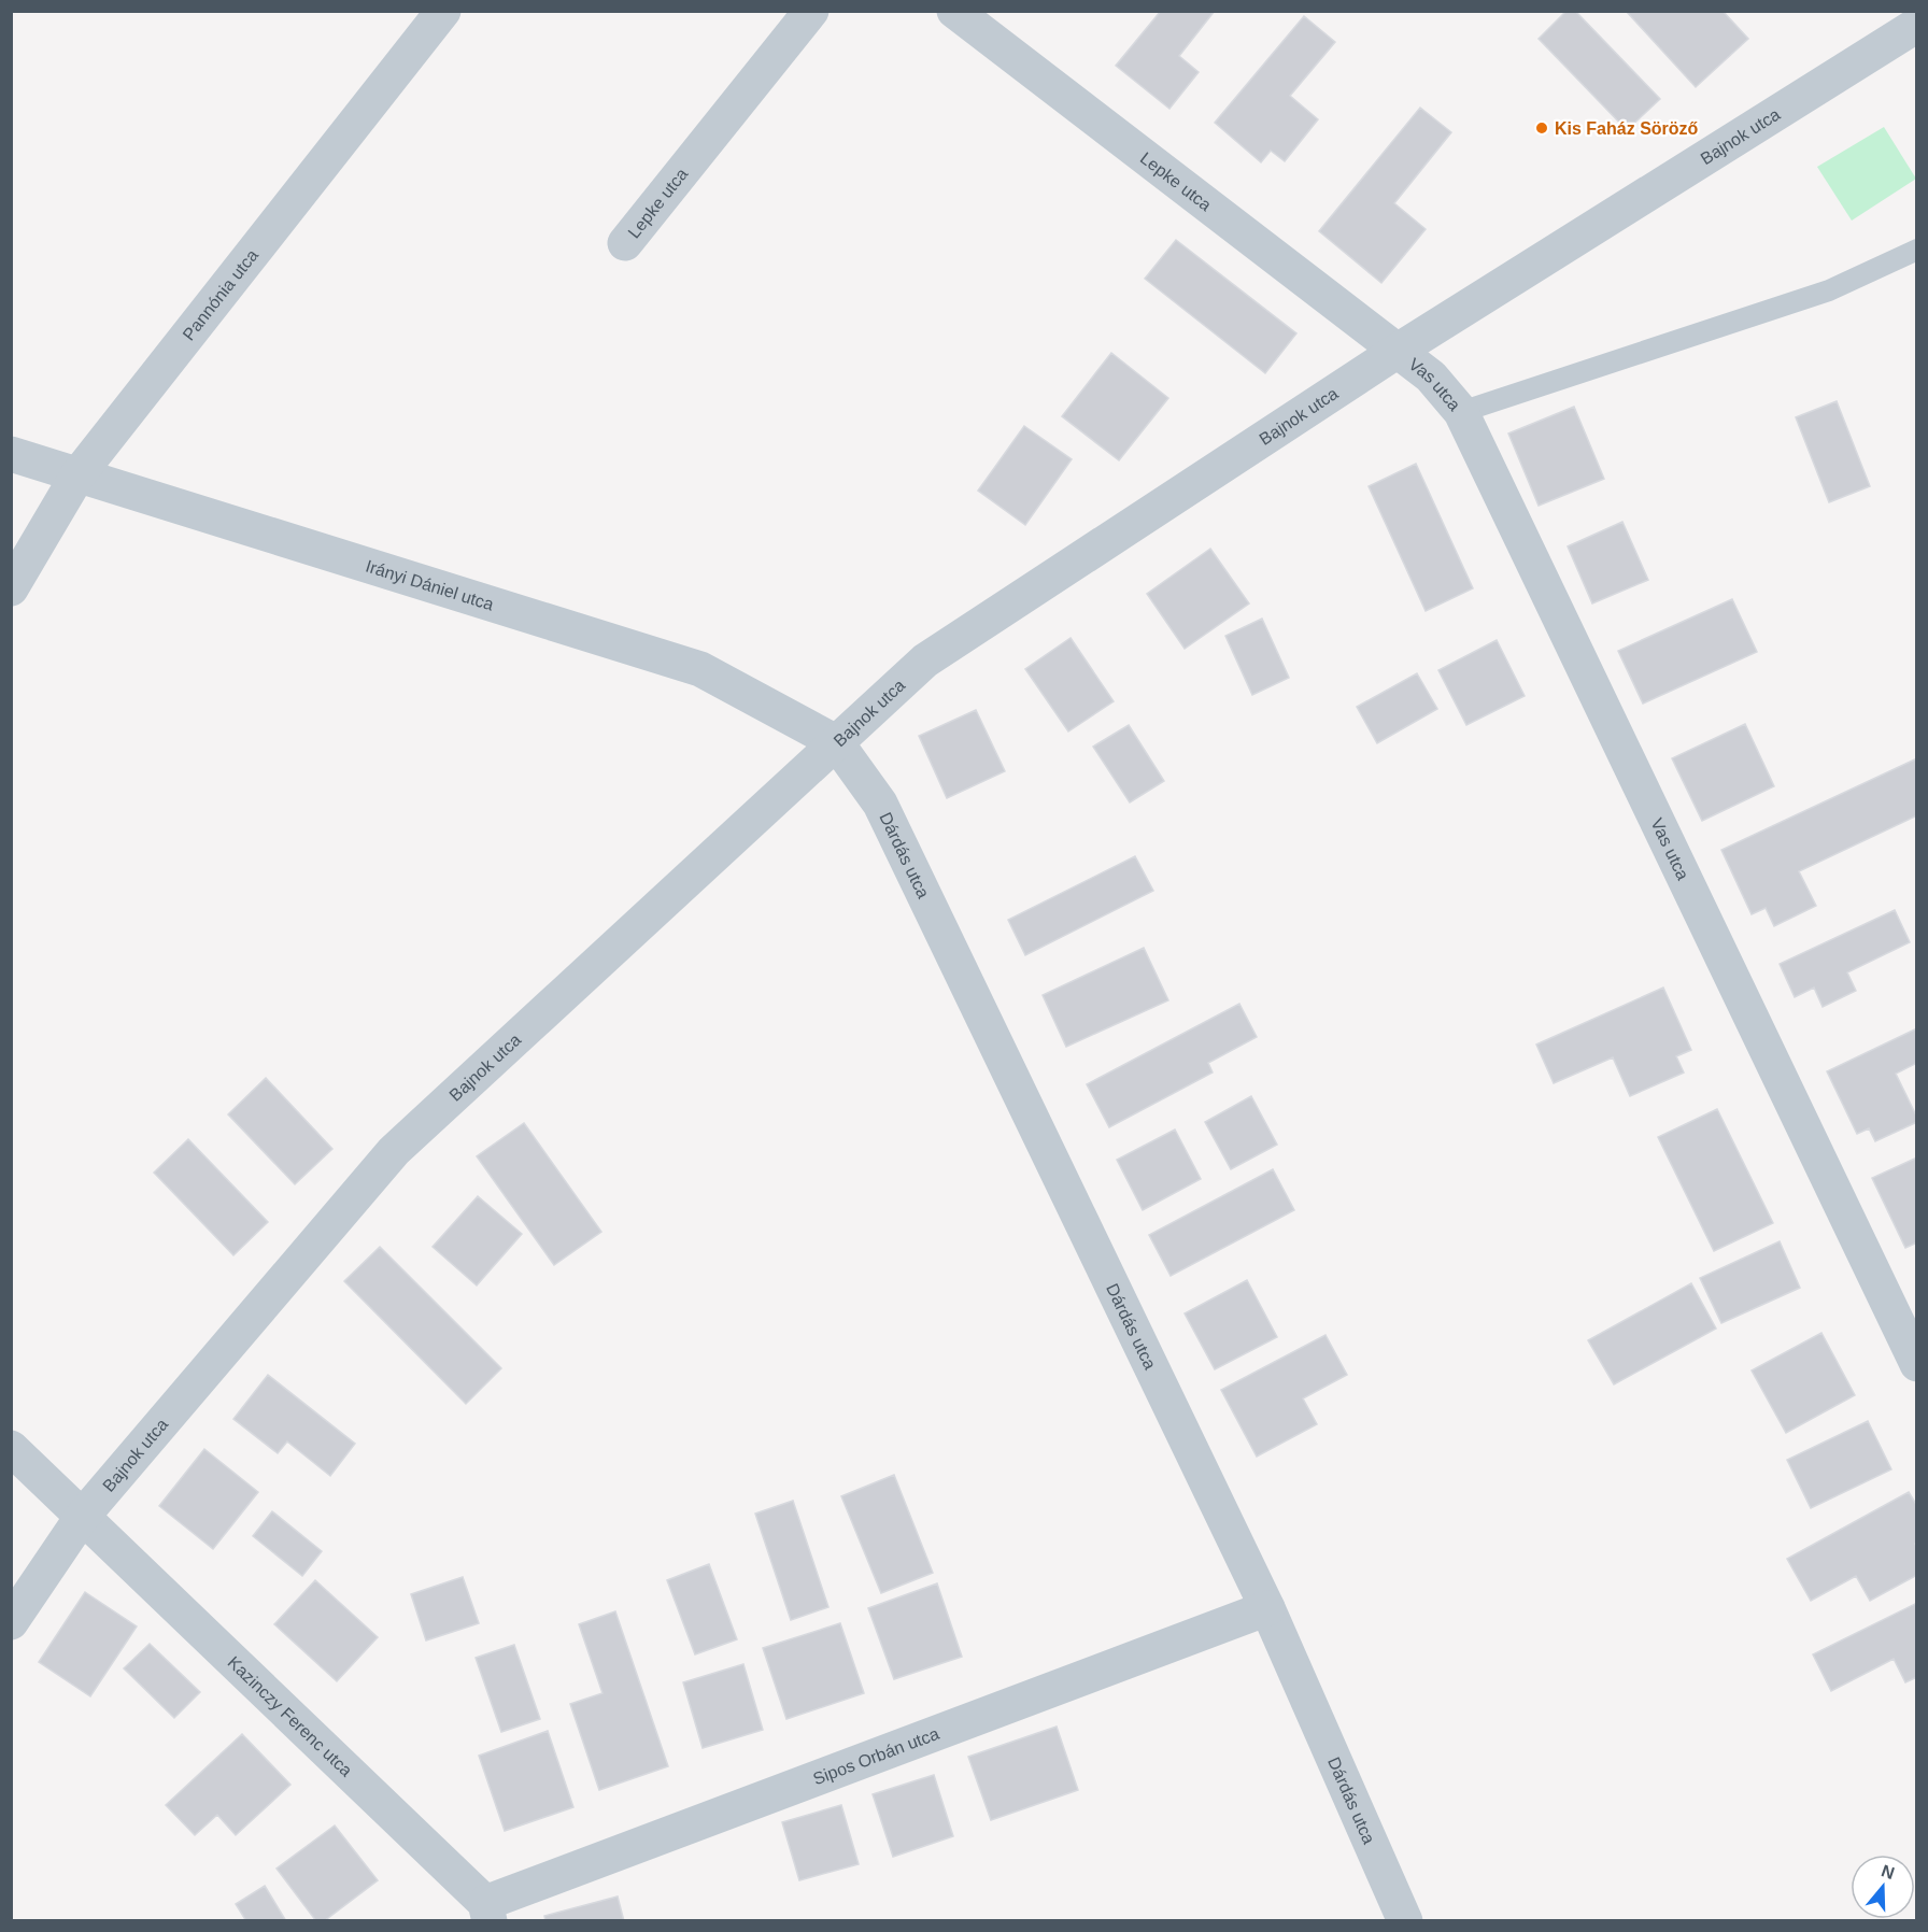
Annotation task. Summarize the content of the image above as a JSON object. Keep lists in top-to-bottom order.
{
  "streets": {
    "street": [
      "Bajnok utca",
      "Lepke utca",
      "Pannónia utca",
      "Vas utca",
      "Irányi Dániel utca",
      "Dárdás utca",
      "Kazinczy Ferenc utca",
      "Sipos Orbán utca"
    ]
  },
  "crossings": [
    ["Bajnok utca", "Lepke utca"],
    ["Bajnok utca", "Vas utca"],
    ["Bajnok utca", "Irányi Dániel utca"],
    ["Bajnok utca", "Dárdás utca"],
    ["Bajnok utca", "Kazinczy Ferenc utca"],
    ["Lepke utca", "Vas utca"],
    ["Pannónia utca", "Irányi Dániel utca"],
    ["Irányi Dániel utca", "Dárdás utca"],
    ["Dárdás utca", "Sipos Orbán utca"],
    ["Kazinczy Ferenc utca", "Sipos Orbán utca"]
  ],
  "places": ["Kis Faház Söröző"],
  "north": "top"
}
